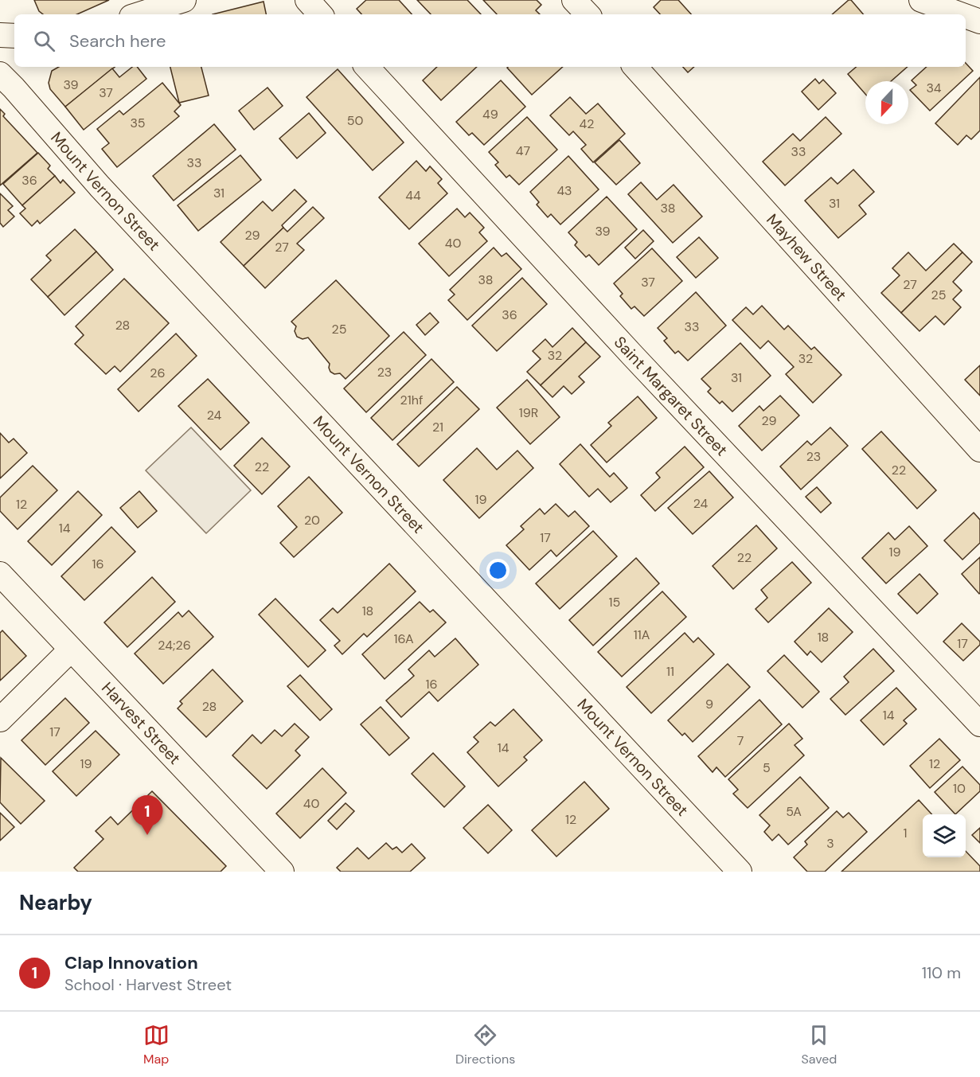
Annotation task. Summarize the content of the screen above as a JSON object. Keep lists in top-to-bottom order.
{
  "streets": {
    "street": [
      "Mount Vernon Street",
      "Mayhew Street",
      "Saint Margaret Street",
      "Harvest Street"
    ]
  },
  "house_numbers": [
    "39",
    "34",
    "37",
    "49",
    "50",
    "35",
    "42",
    "47",
    "33",
    "33",
    "36",
    "43",
    "31",
    "44",
    "31",
    "38",
    "39",
    "29",
    "40",
    "27",
    "38",
    "37",
    "27",
    "25",
    "36",
    "28",
    "33",
    "25",
    "32",
    "32",
    "23",
    "26",
    "31",
    "21hf",
    "19R",
    "24",
    "29",
    "21",
    "23",
    "22",
    "22",
    "19",
    "24",
    "12",
    "20",
    "14",
    "17",
    "19",
    "22",
    "16",
    "15",
    "18",
    "11A",
    "18",
    "16A",
    "17",
    "24;26",
    "11",
    "16",
    "9",
    "28",
    "14",
    "17",
    "7",
    "14",
    "19",
    "12",
    "5",
    "10",
    "40",
    "5A",
    "12",
    "1",
    "3"
  ],
  "north": "bottom",
  "page": {
    "search": "Search here",
    "pins": "1",
    "heading": "Nearby",
    "list": [
      {
        "mark": "1",
        "name": "Clap Innovation",
        "note": "School · Harvest Street",
        "value": "110 m"
      }
    ],
    "nav": ["Map", "Directions", "Saved"]
  }
}
